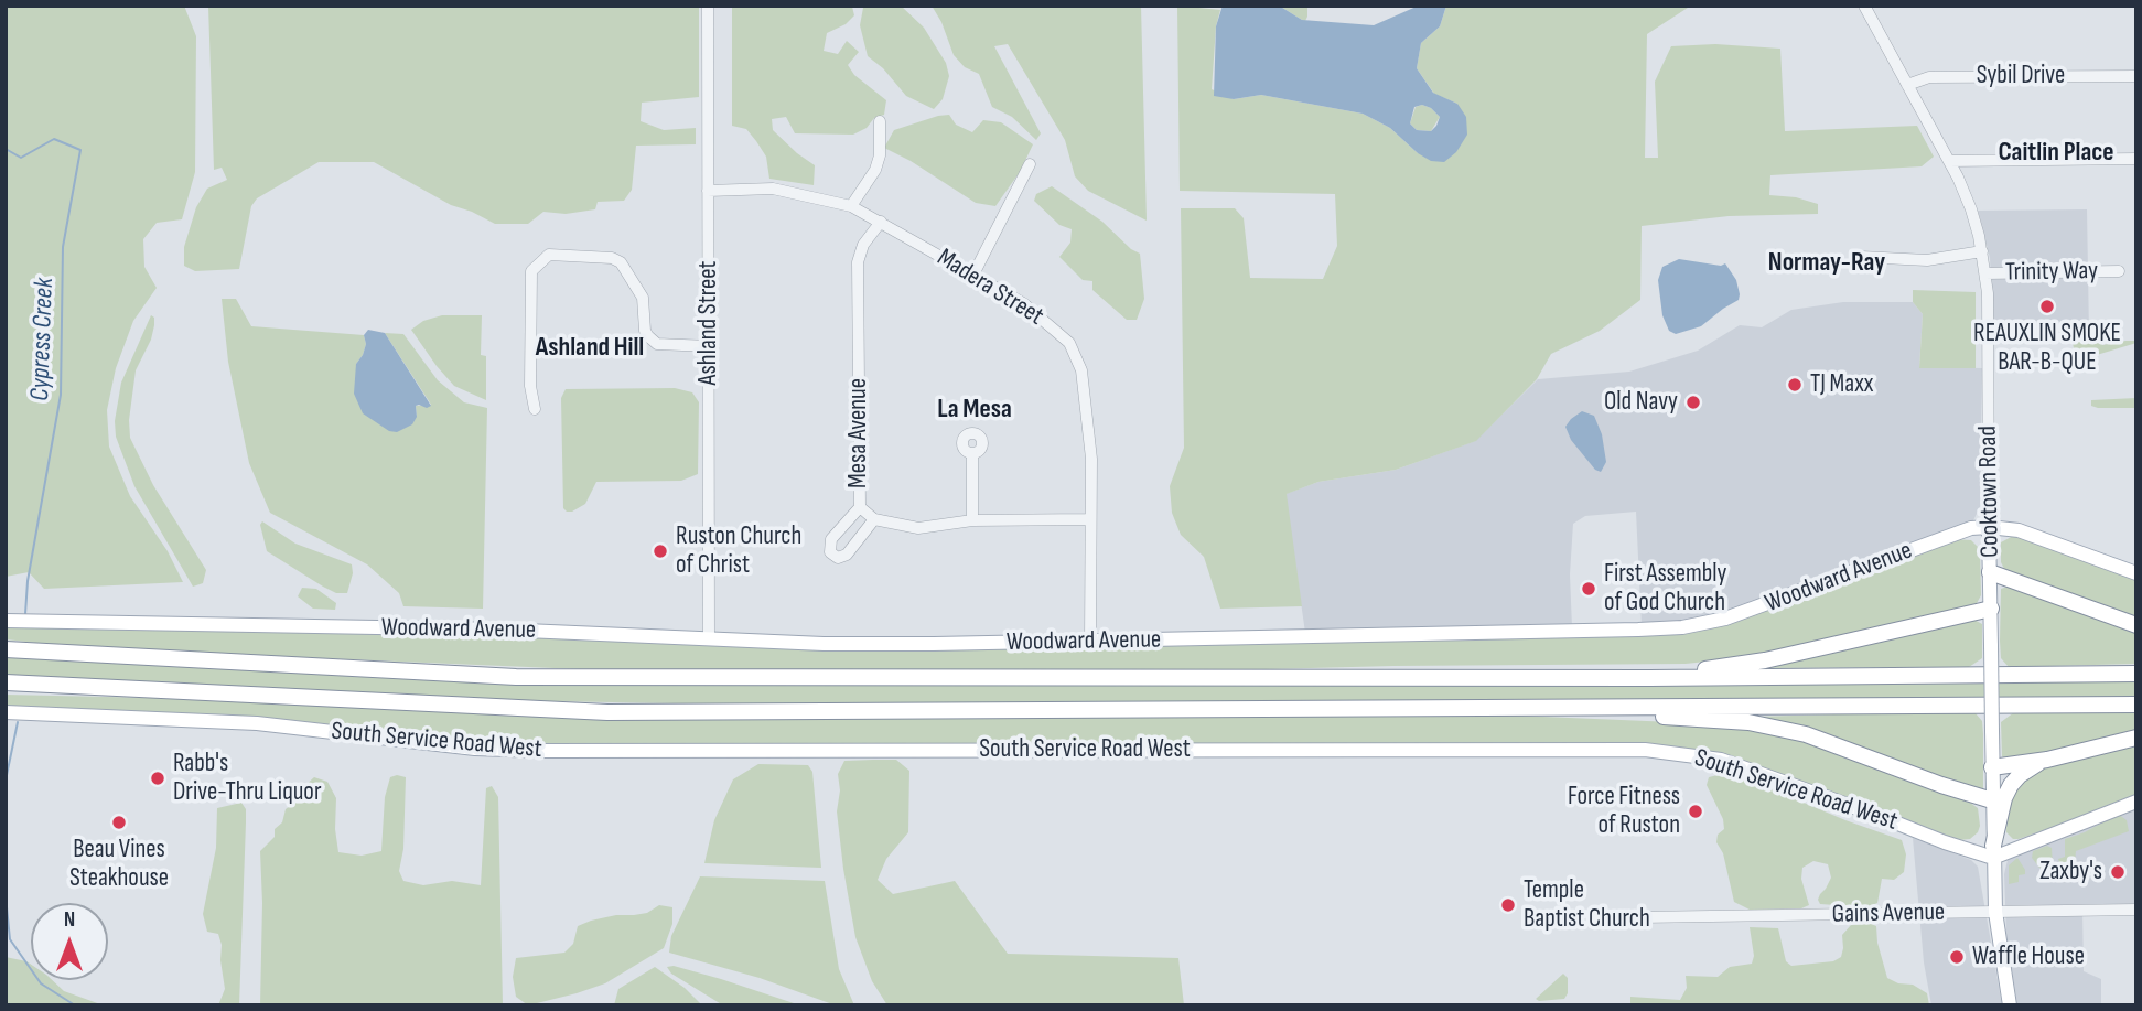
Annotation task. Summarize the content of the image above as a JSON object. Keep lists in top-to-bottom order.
{
  "streets": {
    "main road": ["Cooktown Road", "Woodward Avenue", "South Service Road West"],
    "street": [
      "Sybil Drive",
      "Trinity Way",
      "Madera Street",
      "Ashland Street",
      "Mesa Avenue",
      "Gains Avenue"
    ]
  },
  "crossings": [
    ["Sybil Drive", "Cooktown Road"],
    ["Trinity Way", "Cooktown Road"],
    ["Madera Street", "Ashland Street"],
    ["Madera Street", "Mesa Avenue"],
    ["Madera Street", "Woodward Avenue"],
    ["Ashland Street", "Woodward Avenue"],
    ["Cooktown Road", "Woodward Avenue"],
    ["Cooktown Road", "South Service Road West"],
    ["Cooktown Road", "Gains Avenue"]
  ],
  "districts": [
    "Caitlin Place",
    "Normay-Ray",
    "Ashland Hill",
    "La Mesa"
  ],
  "water": ["Cypress Creek"],
  "places": [
    "REAUXLIN SMOKE BAR-B-QUE",
    "TJ Maxx",
    "Old Navy",
    "Ruston Church of Christ",
    "First Assembly of God Church",
    "Rabb's Drive-Thru Liquor",
    "Force Fitness of Ruston",
    "Beau Vines Steakhouse",
    "Zaxby's",
    "Temple Baptist Church",
    "Waffle House"
  ],
  "north": "top"
}
